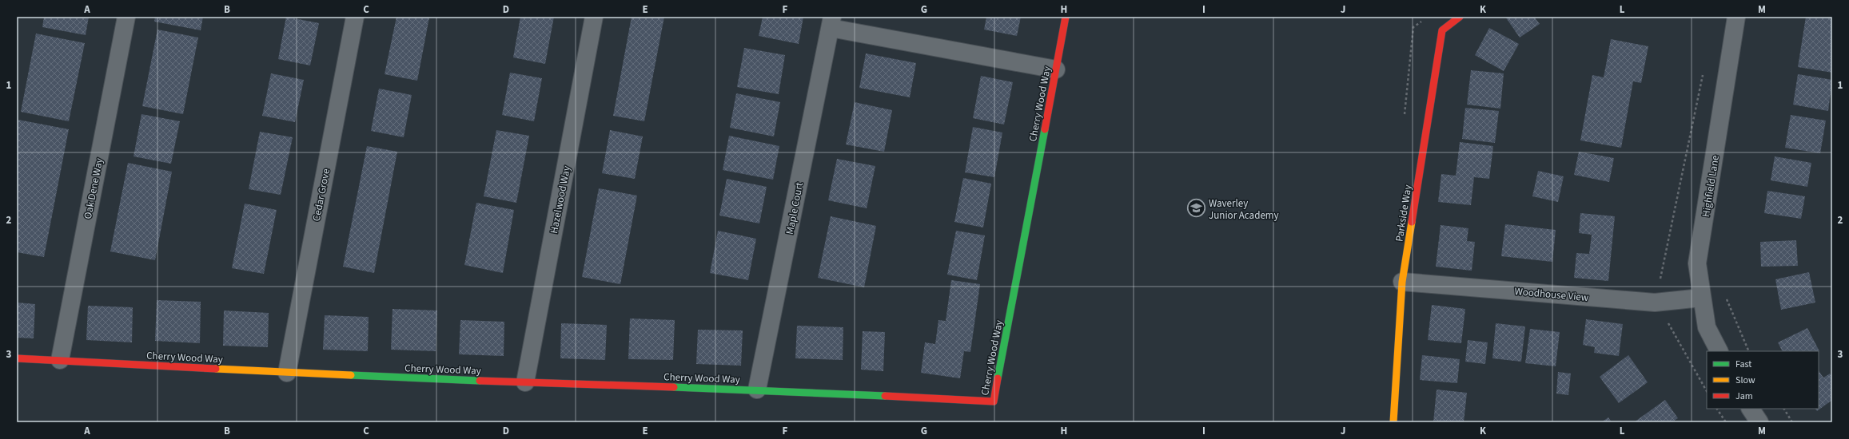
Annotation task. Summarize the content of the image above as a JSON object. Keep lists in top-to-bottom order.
{
  "streets": {
    "street": [
      "Cherry Wood Way",
      "Highfield Lane",
      "Oak Dene Way",
      "Cedar Grove",
      "Hazelwood Way",
      "Maple Court",
      "Parkside Way",
      "Woodhouse View"
    ]
  },
  "crossings": [
    ["Cherry Wood Way", "Oak Dene Way"],
    ["Cherry Wood Way", "Cedar Grove"],
    ["Cherry Wood Way", "Hazelwood Way"],
    ["Cherry Wood Way", "Maple Court"],
    ["Highfield Lane", "Woodhouse View"],
    ["Parkside Way", "Woodhouse View"]
  ],
  "places": {
    "school or university": ["Waverley Junior Academy"]
  },
  "legend": ["Fast", "Slow", "Jam"],
  "grid": {
    "columns": [
      "A",
      "B",
      "C",
      "D",
      "E",
      "F",
      "G",
      "H",
      "I",
      "J",
      "K",
      "L",
      "M"
    ],
    "rows": ["1", "2", "3"]
  }
}
